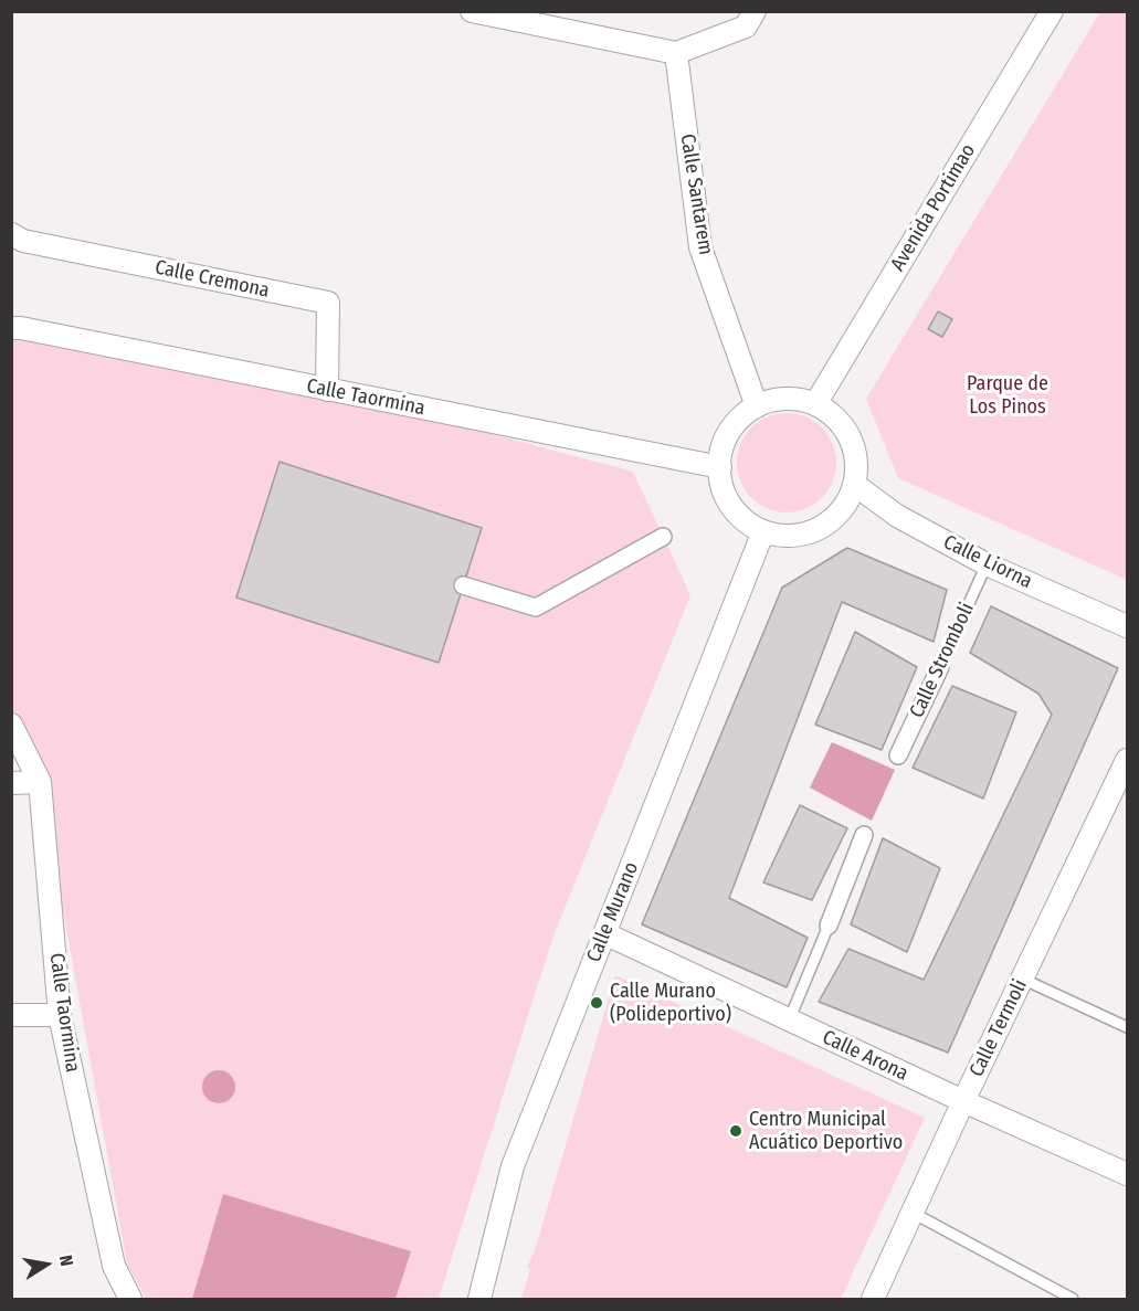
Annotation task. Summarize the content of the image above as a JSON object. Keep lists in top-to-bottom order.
{
  "streets": {
    "street": [
      "Calle Santarem",
      "Avenida Portimao",
      "Calle Cremona",
      "Calle Taormina",
      "Calle Liorna",
      "Calle Stromboli",
      "Calle Murano",
      "Calle Termoli",
      "Calle Arona"
    ]
  },
  "crossings": [
    ["Calle Santarem", "Avenida Portimao"],
    ["Calle Santarem", "Calle Taormina"],
    ["Calle Santarem", "Calle Liorna"],
    ["Calle Santarem", "Calle Murano"],
    ["Avenida Portimao", "Calle Taormina"],
    ["Avenida Portimao", "Calle Liorna"],
    ["Avenida Portimao", "Calle Murano"],
    ["Calle Cremona", "Calle Taormina"],
    ["Calle Taormina", "Calle Liorna"],
    ["Calle Taormina", "Calle Murano"],
    ["Calle Liorna", "Calle Stromboli"],
    ["Calle Liorna", "Calle Murano"],
    ["Calle Murano", "Calle Arona"],
    ["Calle Termoli", "Calle Arona"]
  ],
  "parks": ["Parque de Los Pinos"],
  "places": ["Calle Murano (Polideportivo)", "Centro Municipal Acuático Deportivo"],
  "north": "right"
}
